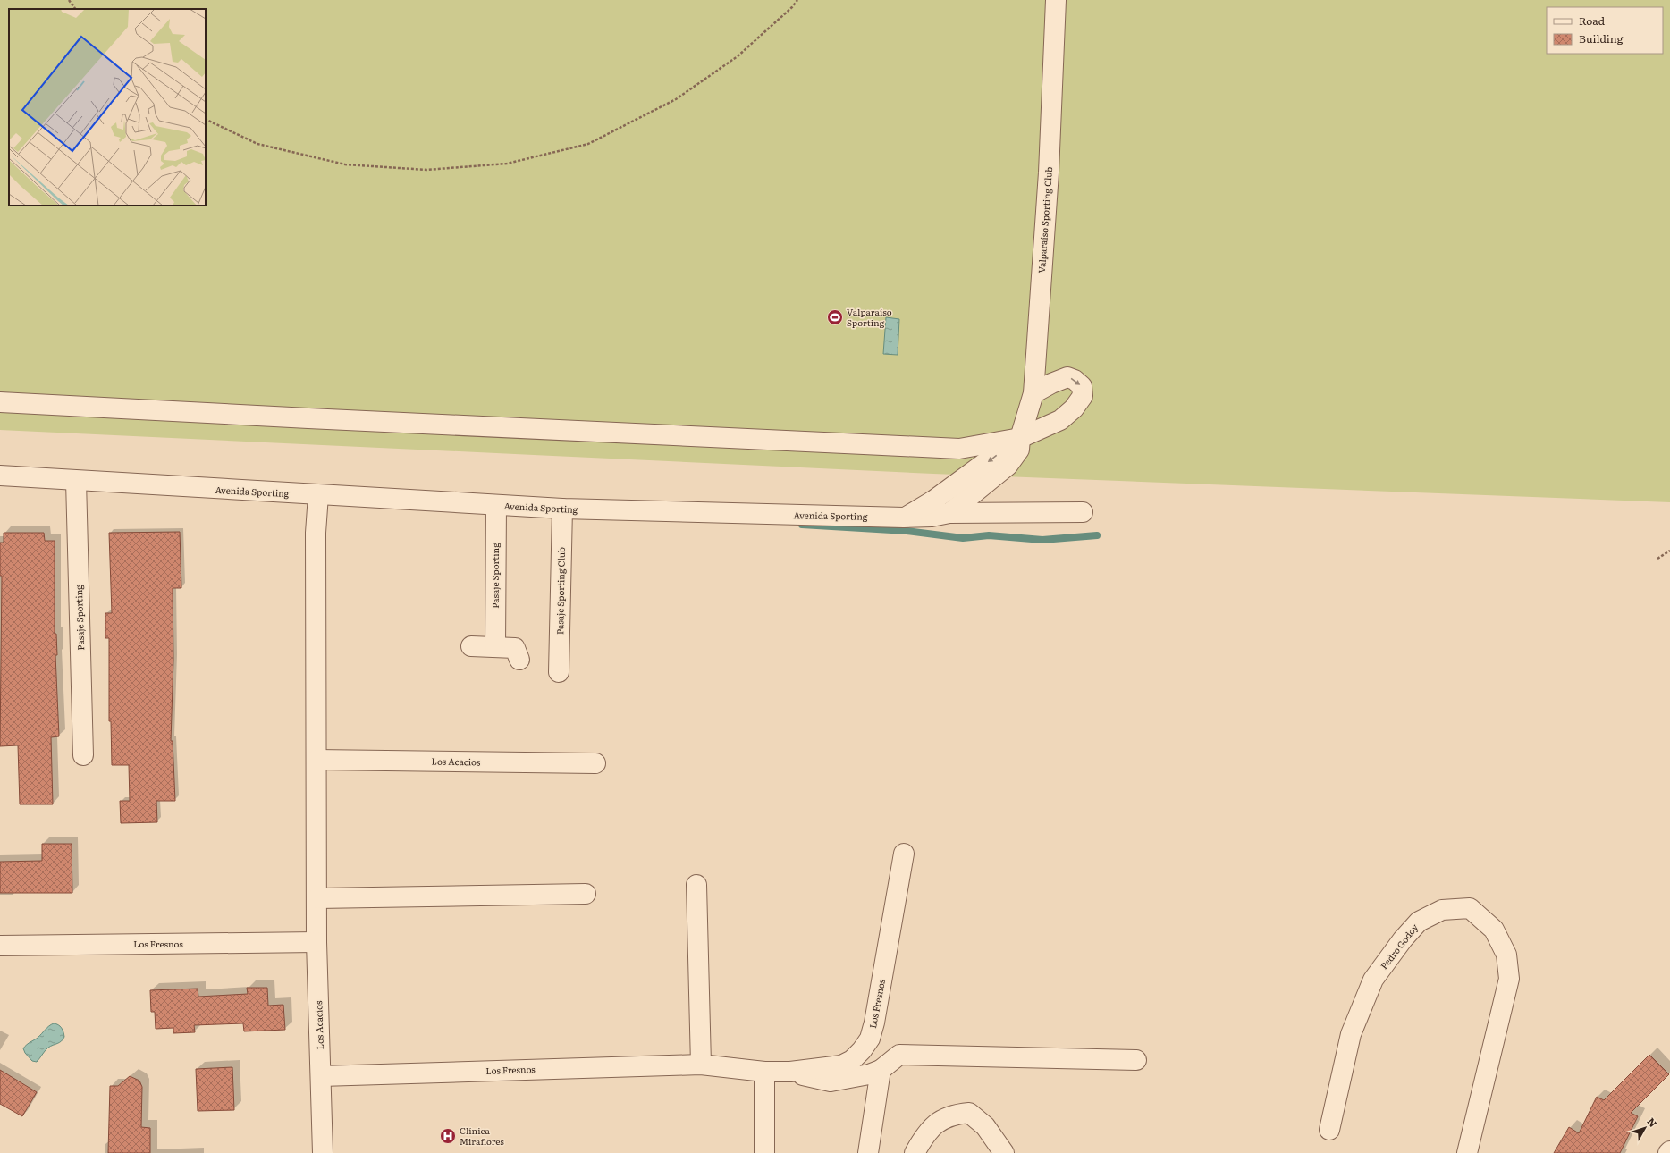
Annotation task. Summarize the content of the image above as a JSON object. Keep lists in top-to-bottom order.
{
  "streets": {
    "street": [
      "Valparaíso Sporting Club",
      "Avenida Sporting",
      "Pasaje Sporting",
      "Pasaje Sporting Club",
      "Los Acacios",
      "Los Fresnos",
      "Pedro Godoy"
    ]
  },
  "crossings": [
    ["Valparaíso Sporting Club", "Avenida Sporting"],
    ["Avenida Sporting", "Pasaje Sporting"],
    ["Avenida Sporting", "Pasaje Sporting Club"],
    ["Avenida Sporting", "Los Acacios"],
    ["Los Acacios", "Los Fresnos"]
  ],
  "places": {
    "sports": ["Valparaíso Sporting"],
    "hospital": ["Clínica Miraflores"]
  },
  "legend": ["Road", "Building"],
  "north": "top right"
}
